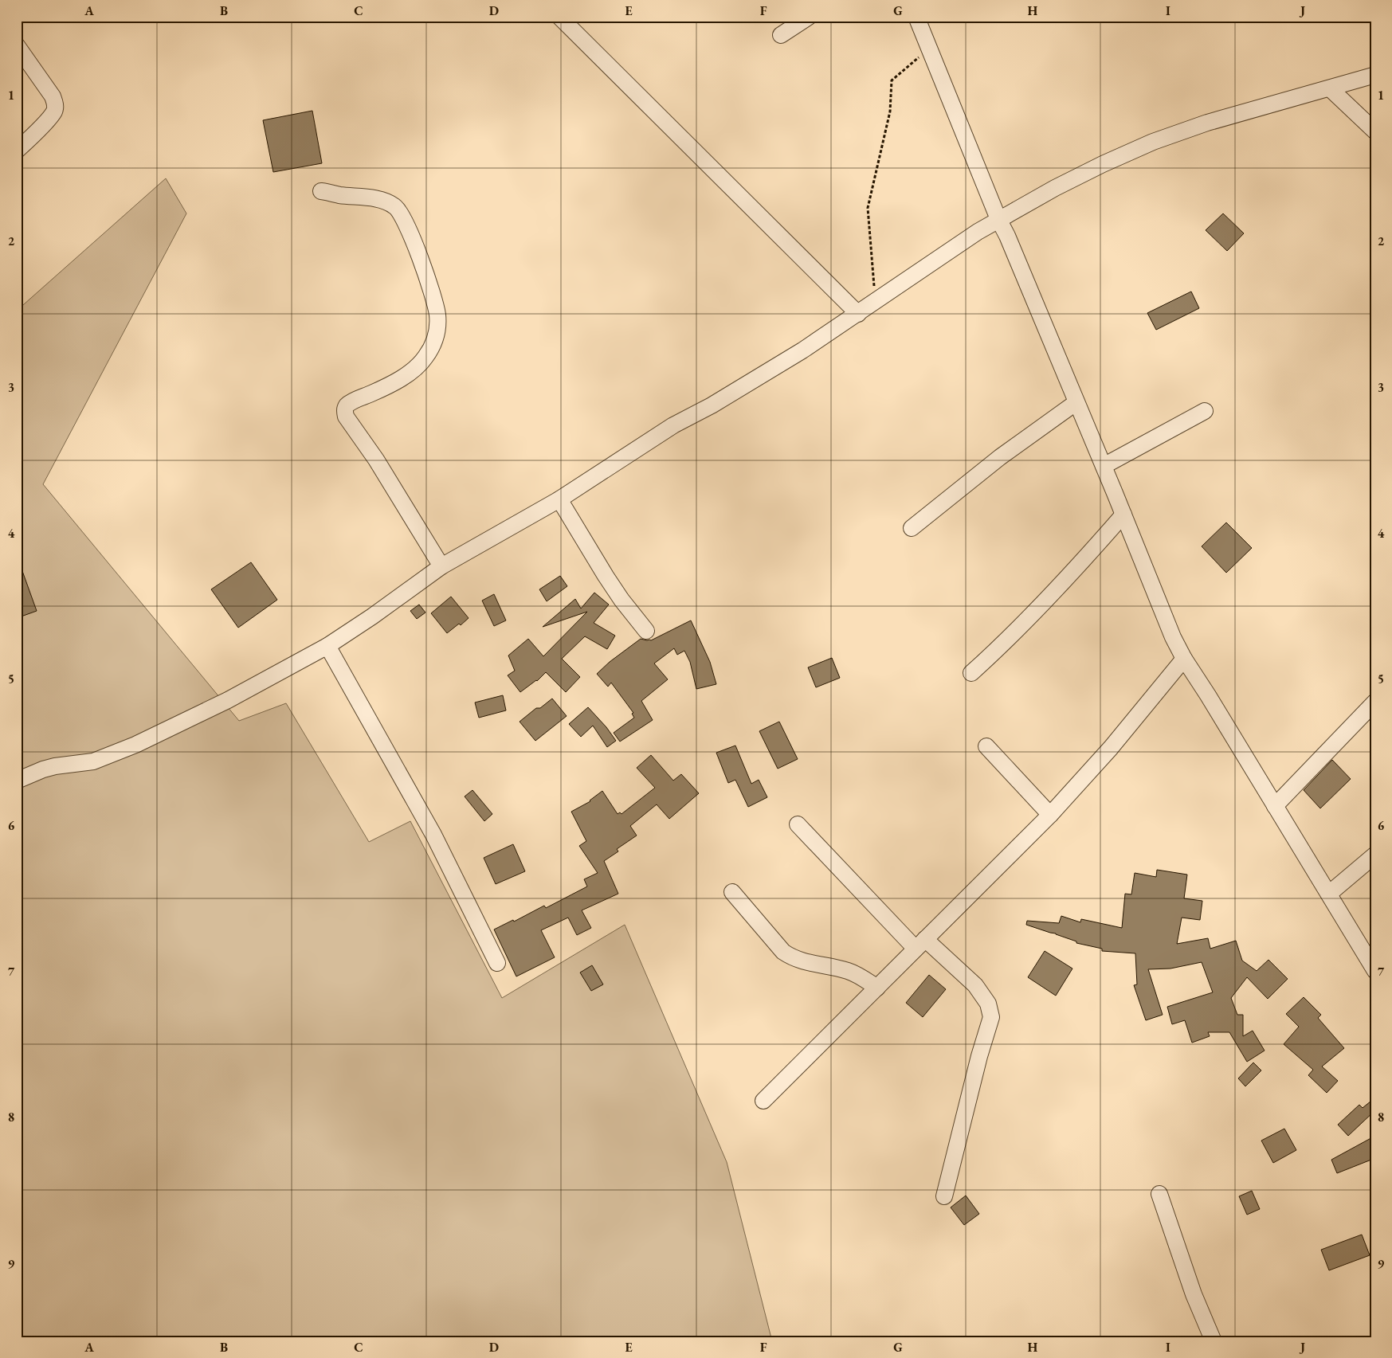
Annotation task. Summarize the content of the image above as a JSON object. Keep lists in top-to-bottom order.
{
  "grid": {
    "columns": [
      "A",
      "B",
      "C",
      "D",
      "E",
      "F",
      "G",
      "H",
      "I",
      "J"
    ],
    "rows": [
      "1",
      "2",
      "3",
      "4",
      "5",
      "6",
      "7",
      "8",
      "9"
    ]
  }
}
